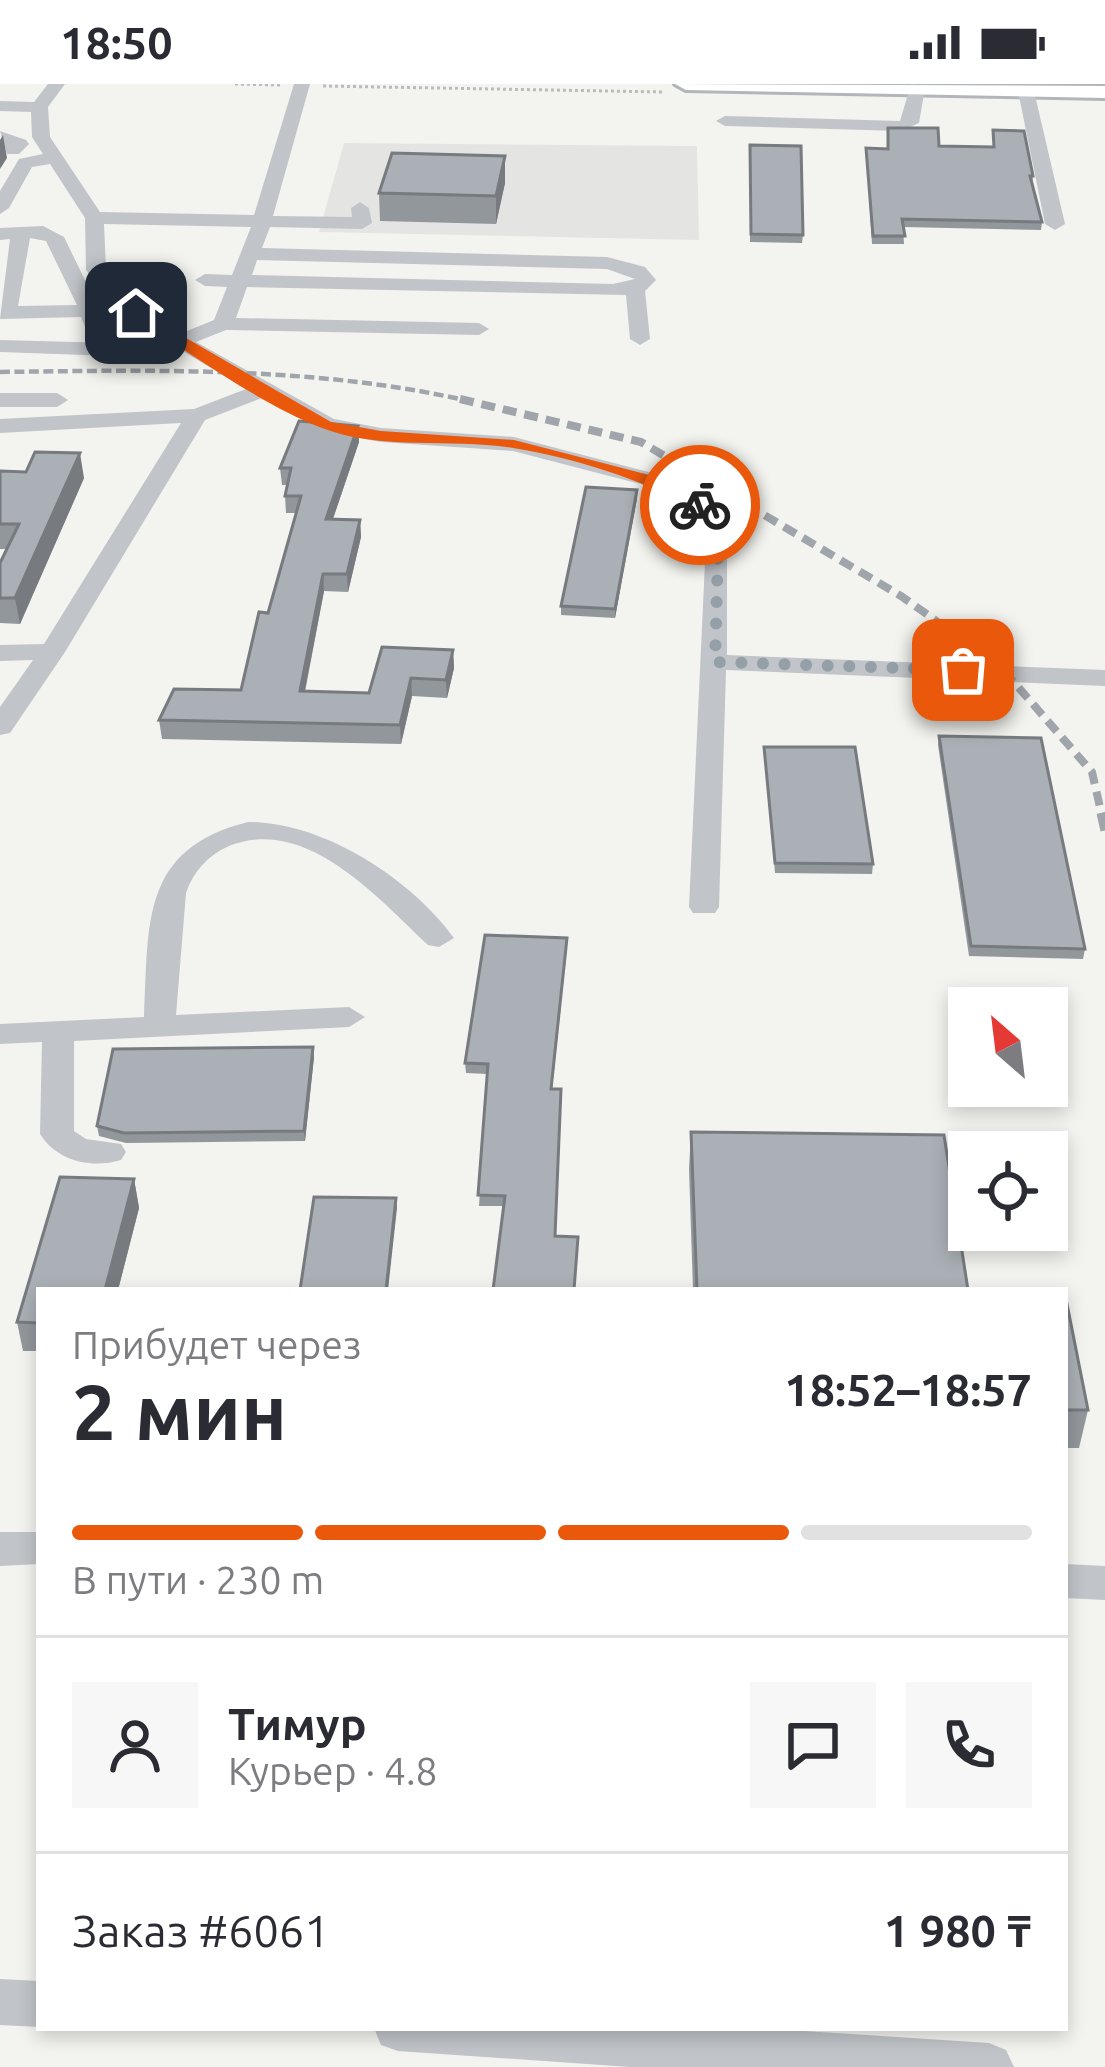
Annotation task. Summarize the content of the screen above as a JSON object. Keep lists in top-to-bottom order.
{
  "north": "top left",
  "page": {
    "status": "18:50",
    "heading": ["2 мин", "Прибудет через", "18:52–18:57"],
    "panel": [
      "Тимур",
      "Курьер · 4.8",
      "Заказ #6061",
      "1 980 ₸"
    ],
    "bar": "В пути · 230 m"
  }
}
